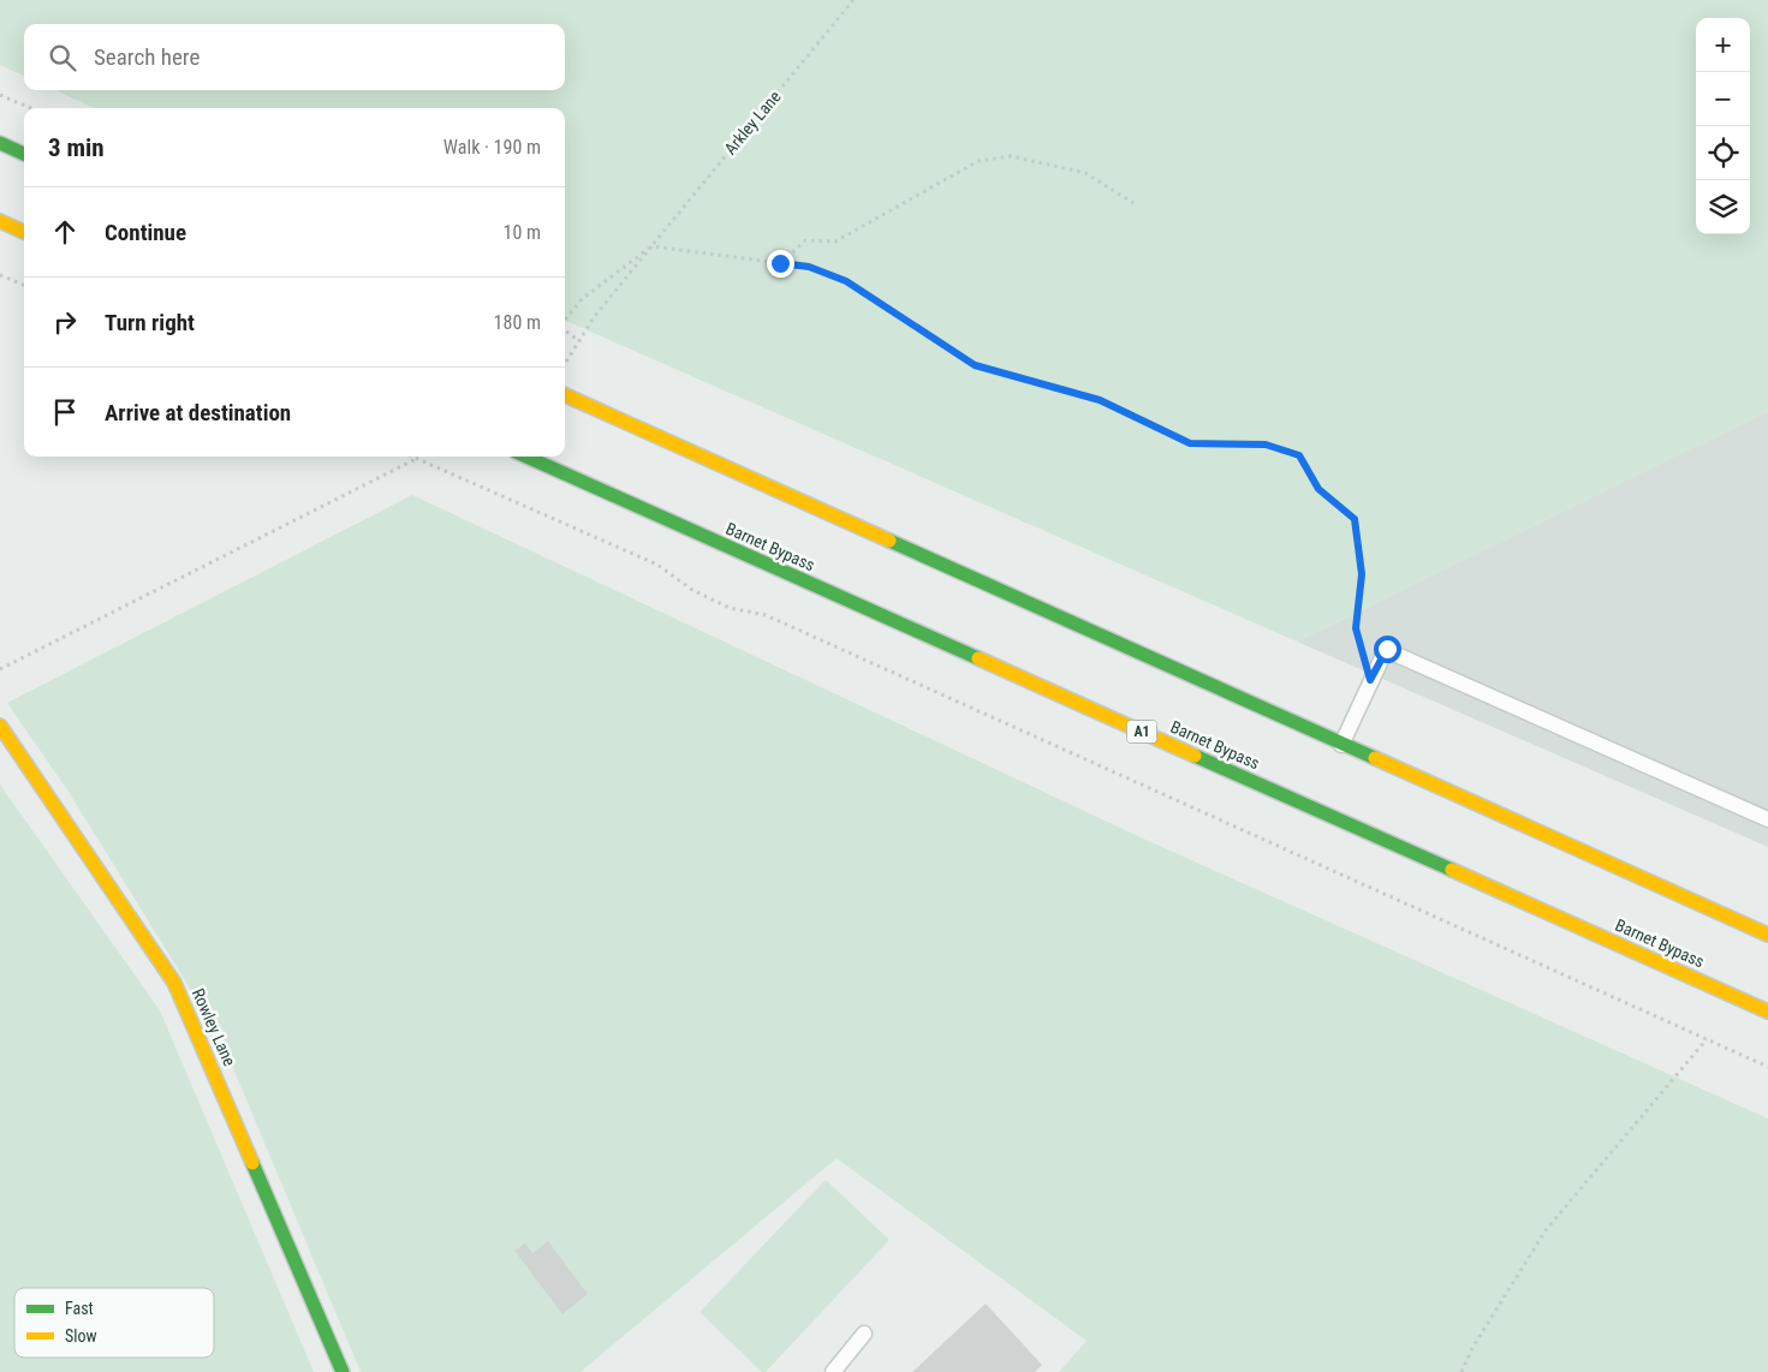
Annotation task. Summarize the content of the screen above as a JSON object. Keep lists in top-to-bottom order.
{
  "streets": {
    "main road": ["Barnet Bypass", "A1", "Rowley Lane"],
    "path": ["Arkley Lane"]
  },
  "legend": ["Fast", "Slow"],
  "page": {
    "map_buttons": ["+", "−"],
    "search": "Search here",
    "heading": ["3 min", "Walk · 190 m"],
    "list": [
      ["Continue", "10 m"],
      ["Turn right", "180 m"],
      "Arrive at destination"
    ]
  }
}
